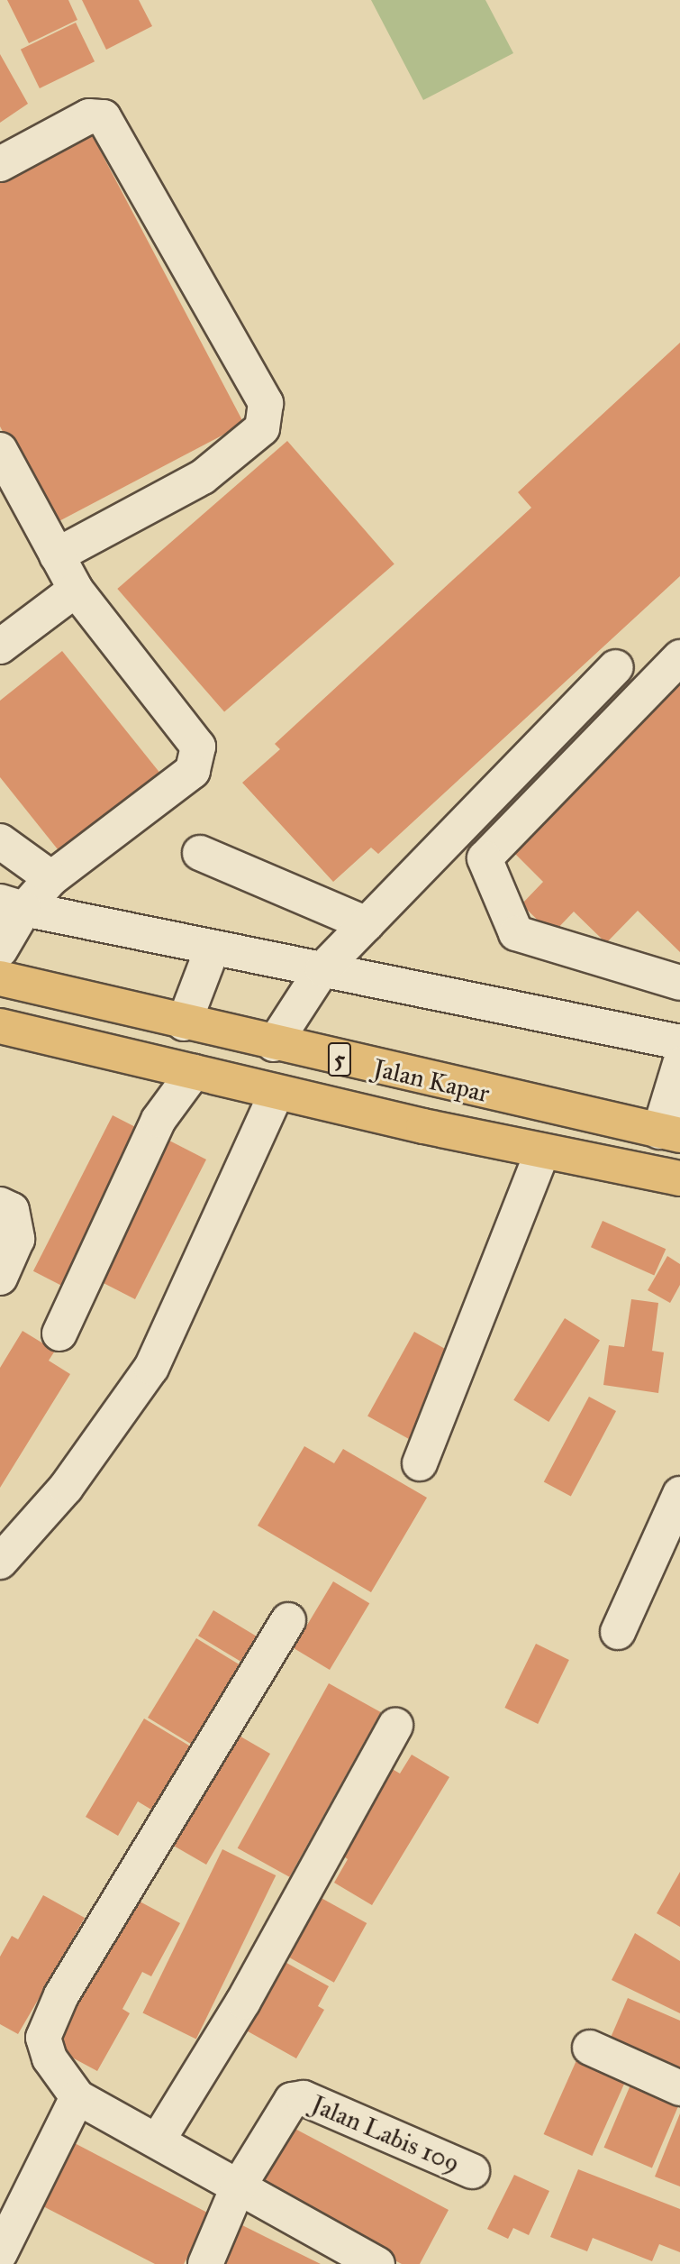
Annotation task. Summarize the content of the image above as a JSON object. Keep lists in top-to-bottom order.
{
  "streets": {
    "highway": ["5", "Jalan Kapar"],
    "street": ["Jalan Labis 109"]
  }
}
